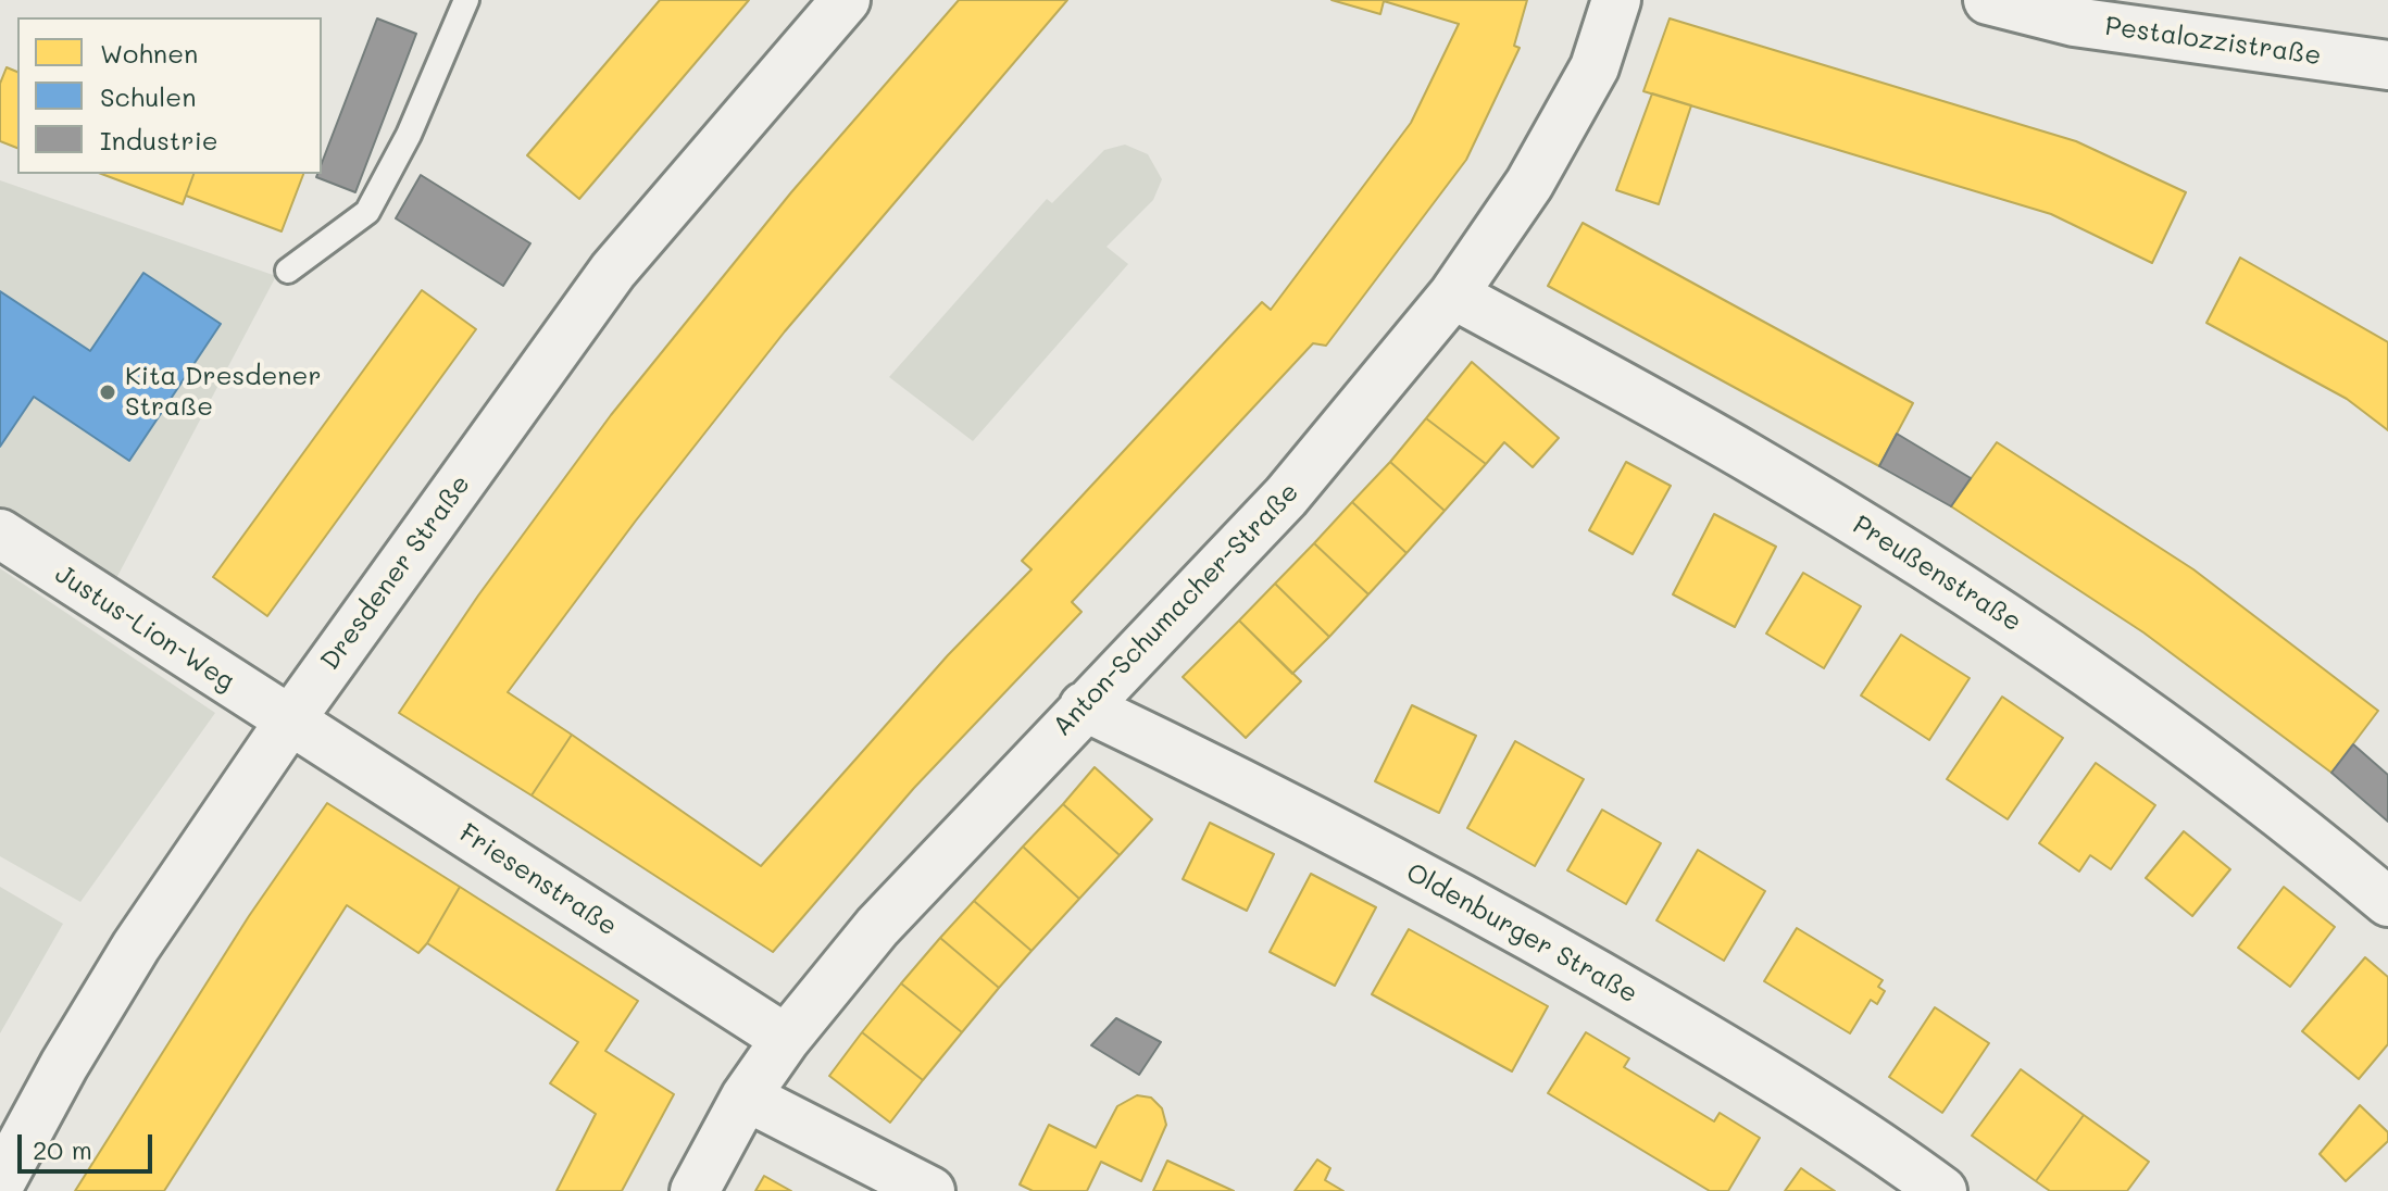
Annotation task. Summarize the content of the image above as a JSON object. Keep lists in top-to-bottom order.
{
  "streets": {
    "street": [
      "Pestalozzistraße",
      "Dresdener Straße",
      "Preußenstraße",
      "Anton-Schumacher-Straße",
      "Justus-Lion-Weg",
      "Friesenstraße",
      "Oldenburger Straße"
    ]
  },
  "crossings": [
    ["Dresdener Straße", "Justus-Lion-Weg"],
    ["Dresdener Straße", "Friesenstraße"],
    ["Preußenstraße", "Anton-Schumacher-Straße"],
    ["Anton-Schumacher-Straße", "Friesenstraße"],
    ["Anton-Schumacher-Straße", "Oldenburger Straße"],
    ["Justus-Lion-Weg", "Friesenstraße"]
  ],
  "places": ["Kita Dresdener Straße"],
  "legend": ["Wohnen", "Schulen", "Industrie"],
  "scale_bar": "20 m"
}
